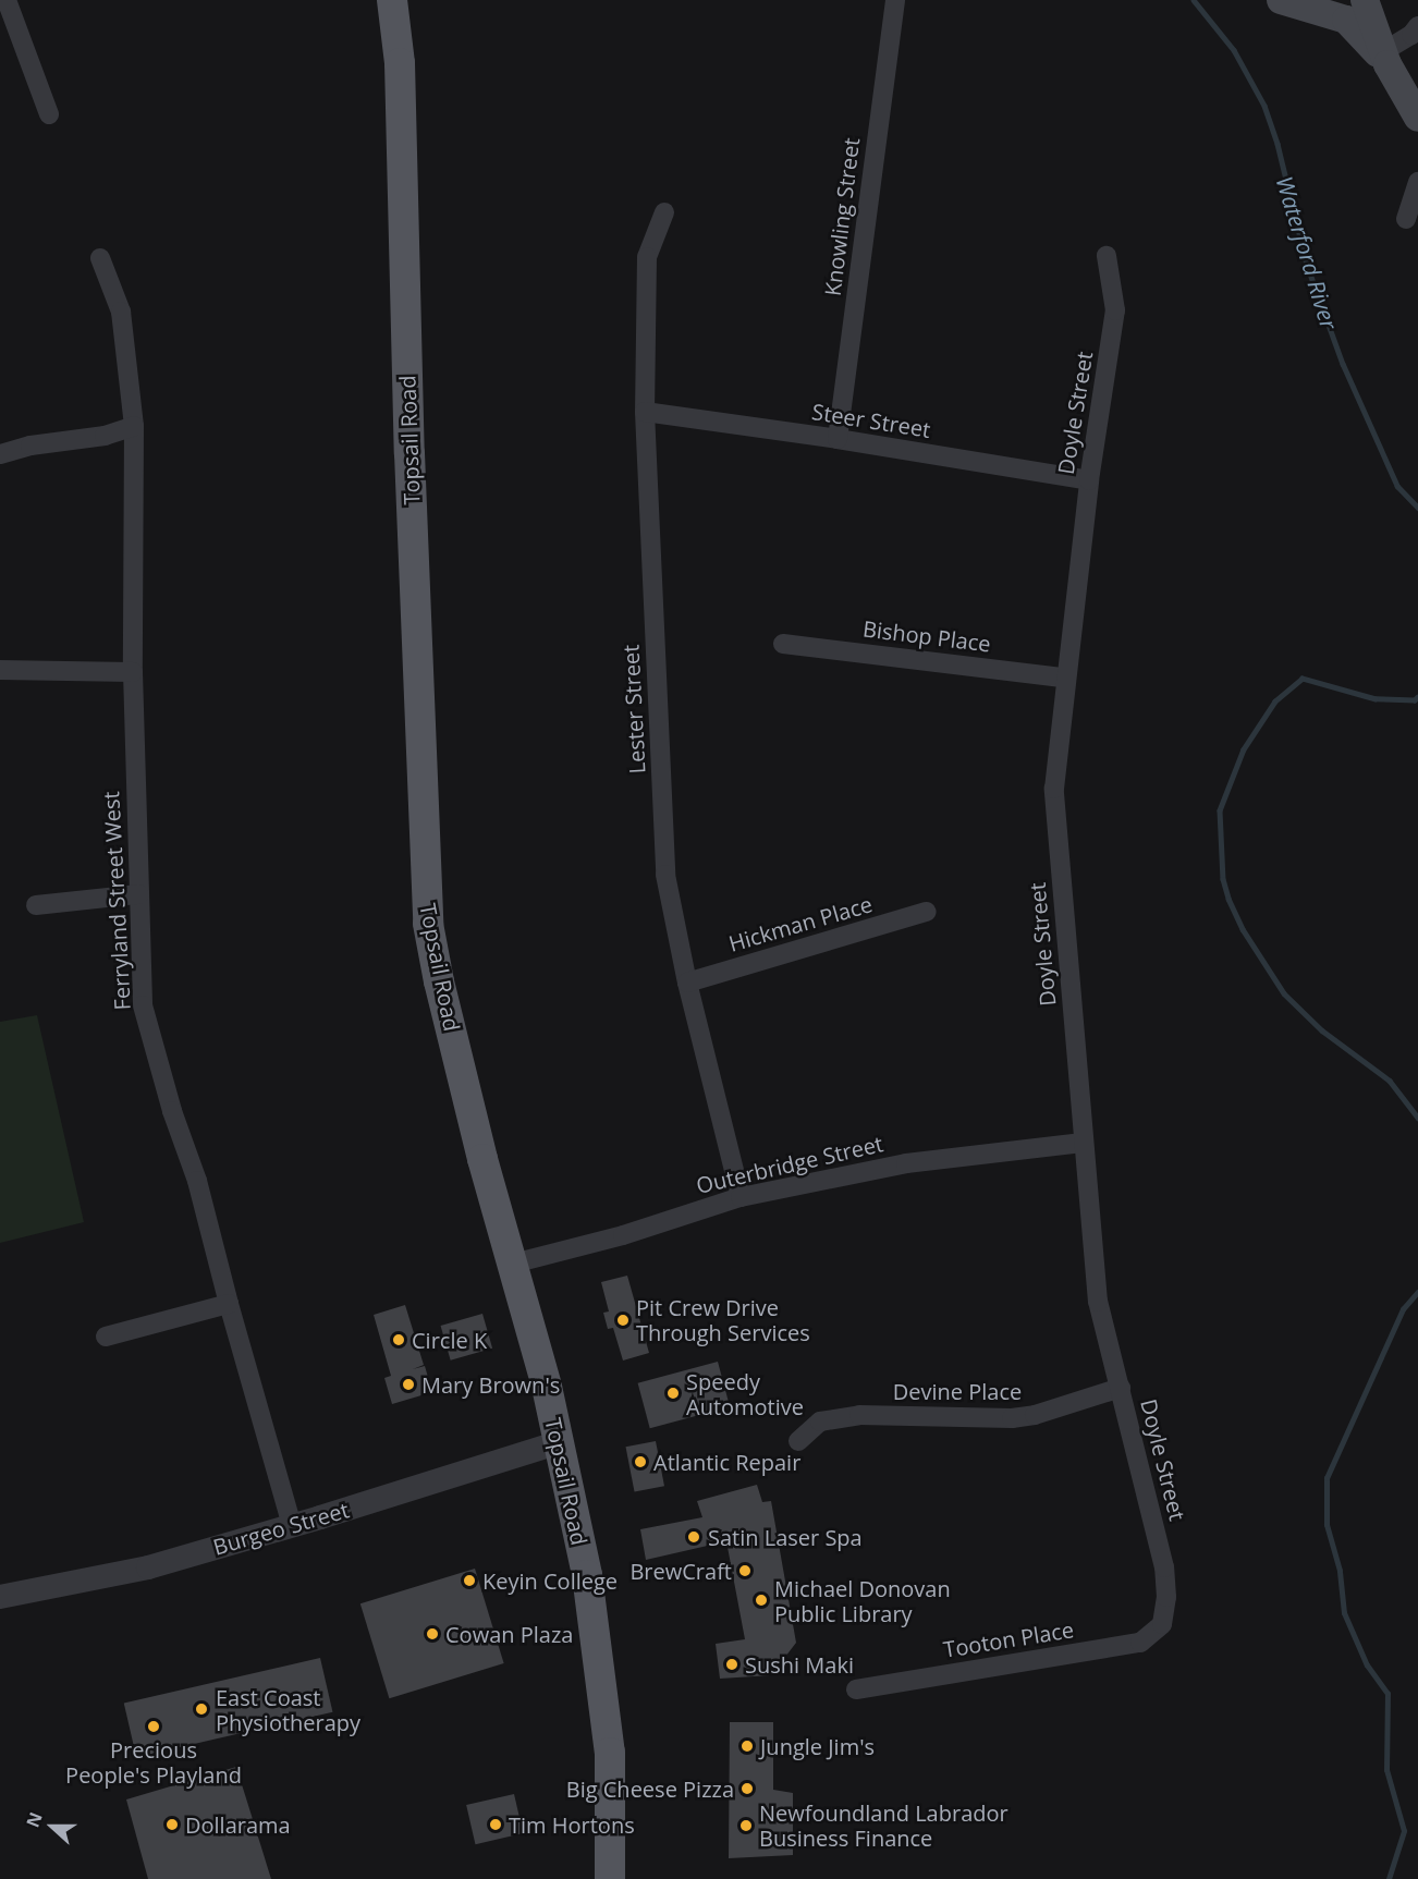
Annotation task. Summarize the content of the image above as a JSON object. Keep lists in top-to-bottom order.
{
  "streets": {
    "main road": ["Topsail Road"],
    "street": [
      "Knowling Street",
      "Doyle Street",
      "Steer Street",
      "Bishop Place",
      "Lester Street",
      "Ferryland Street West",
      "Hickman Place",
      "Outerbridge Street",
      "Devine Place",
      "Burgeo Street",
      "Tooton Place"
    ]
  },
  "crossings": [
    ["Knowling Street", "Steer Street"],
    ["Doyle Street", "Steer Street"],
    ["Doyle Street", "Bishop Place"],
    ["Doyle Street", "Outerbridge Street"],
    ["Doyle Street", "Devine Place"],
    ["Doyle Street", "Tooton Place"],
    ["Steer Street", "Lester Street"],
    ["Topsail Road", "Outerbridge Street"],
    ["Topsail Road", "Burgeo Street"],
    ["Lester Street", "Hickman Place"],
    ["Lester Street", "Outerbridge Street"],
    ["Ferryland Street West", "Burgeo Street"]
  ],
  "water": ["Waterford River"],
  "places": [
    "Pit Crew Drive Through Services",
    "Circle K",
    "Mary Brown's",
    "Speedy Automotive",
    "Atlantic Repair",
    "Satin Laser Spa",
    "BrewCraft",
    "Keyin College",
    "Michael Donovan Public Library",
    "Cowan Plaza",
    "Sushi Maki",
    "East Coast Physiotherapy",
    "Precious People's Playland",
    "Jungle Jim's",
    "Big Cheese Pizza",
    "Dollarama",
    "Tim Hortons",
    "Newfoundland Labrador Business Finance"
  ],
  "north": "left"
}
